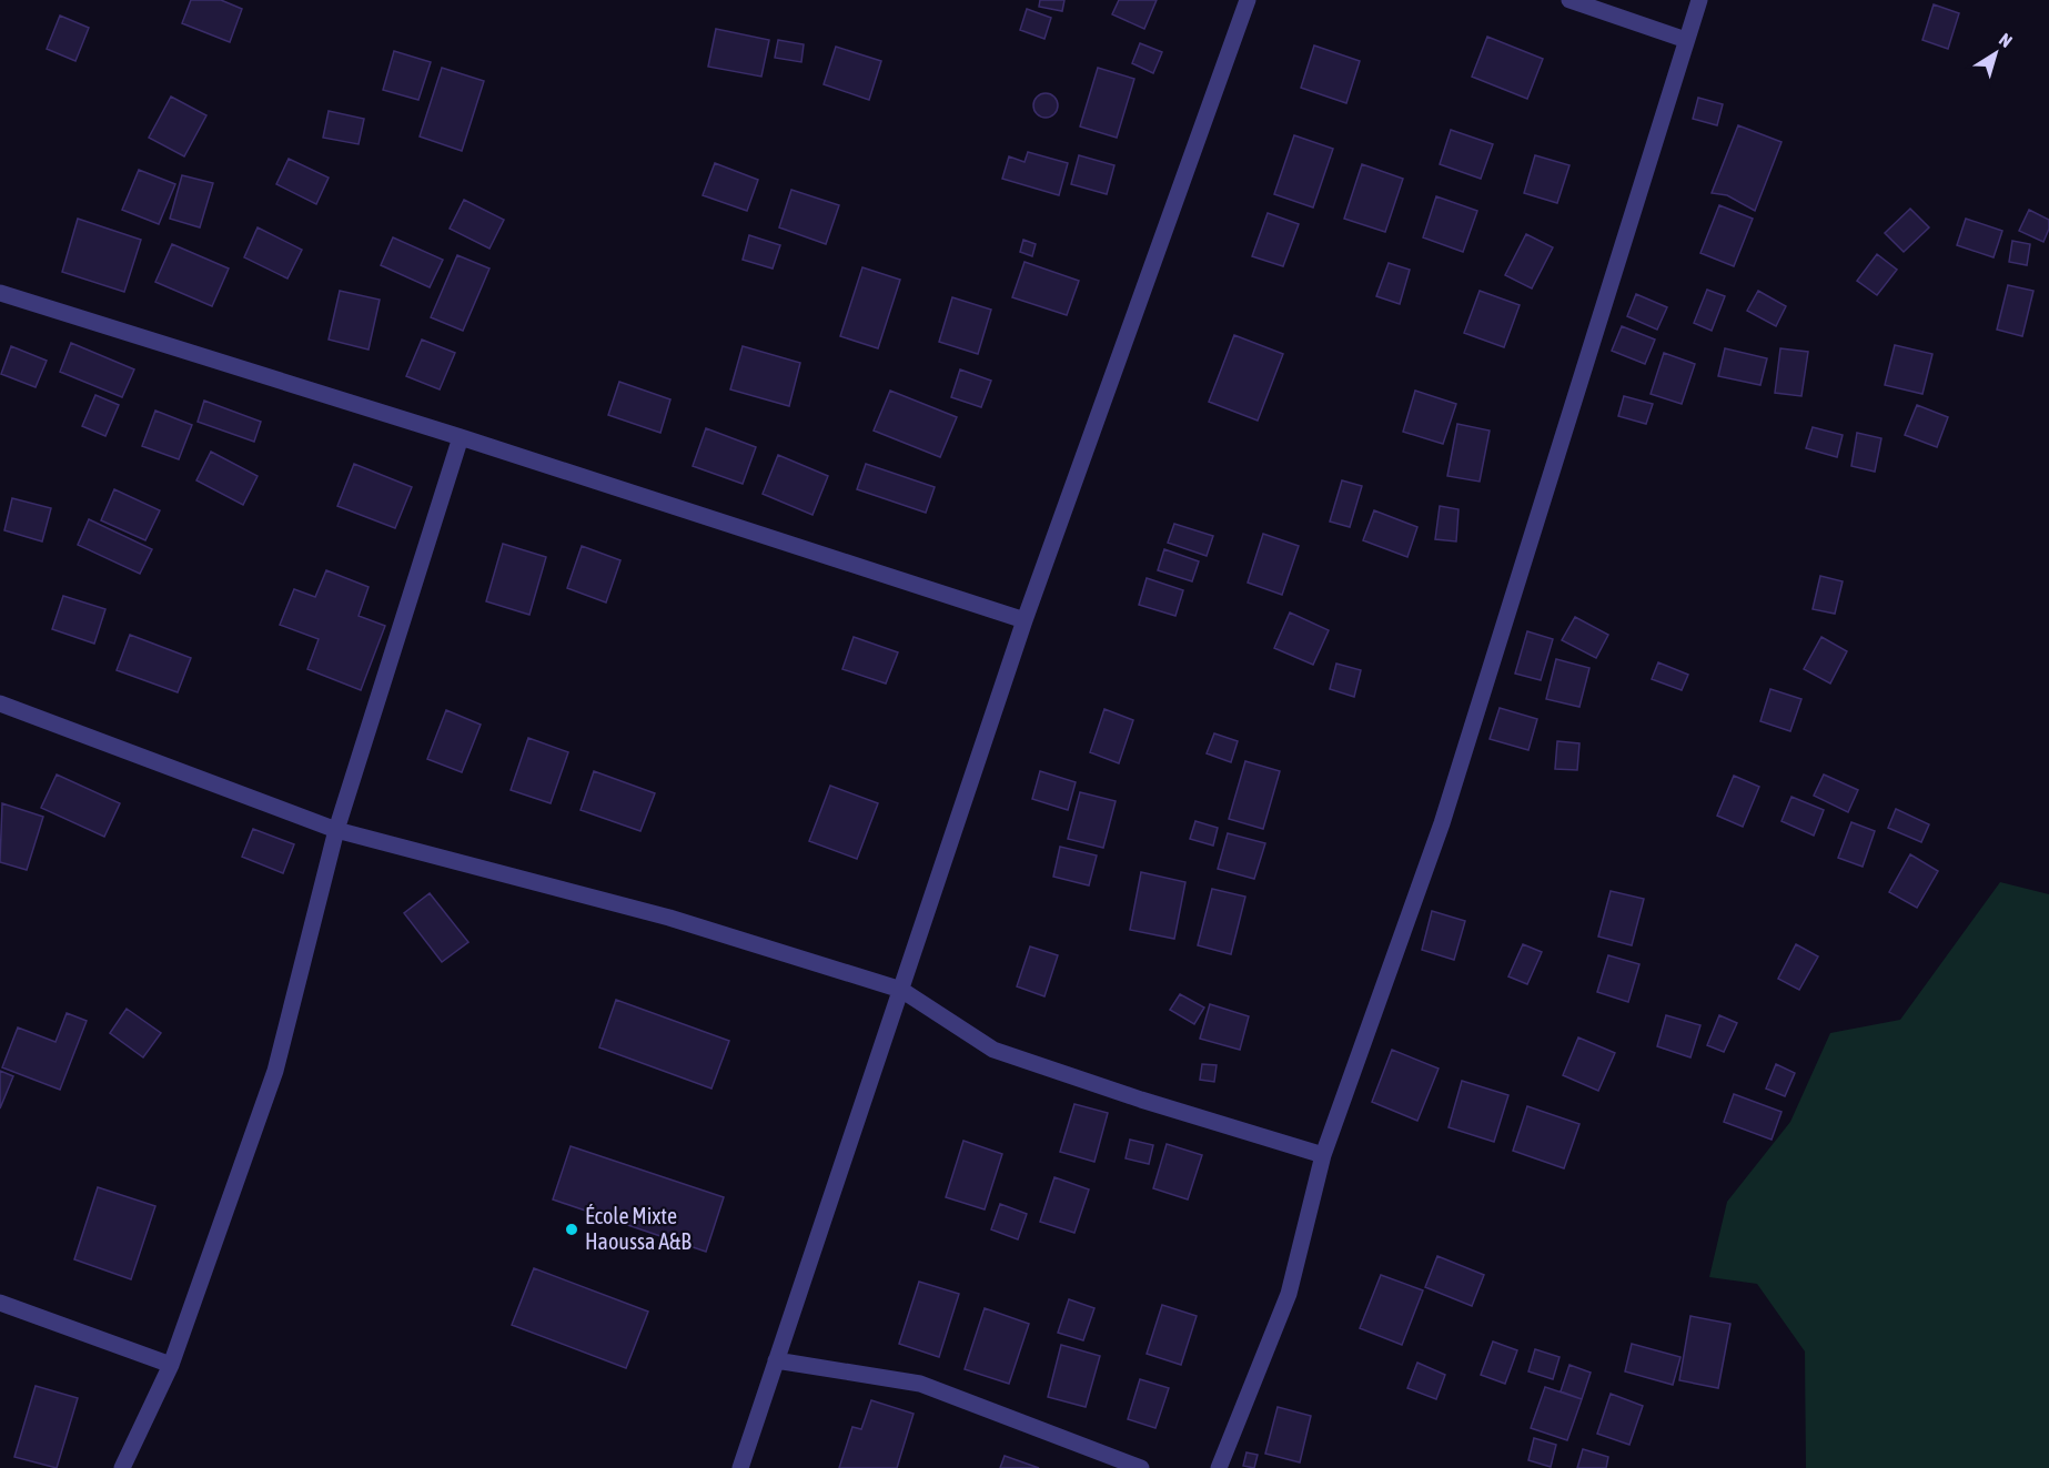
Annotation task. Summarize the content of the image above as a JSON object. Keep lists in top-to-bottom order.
{
  "places": ["École Mixte Haoussa A&B"],
  "north": "top right"
}
